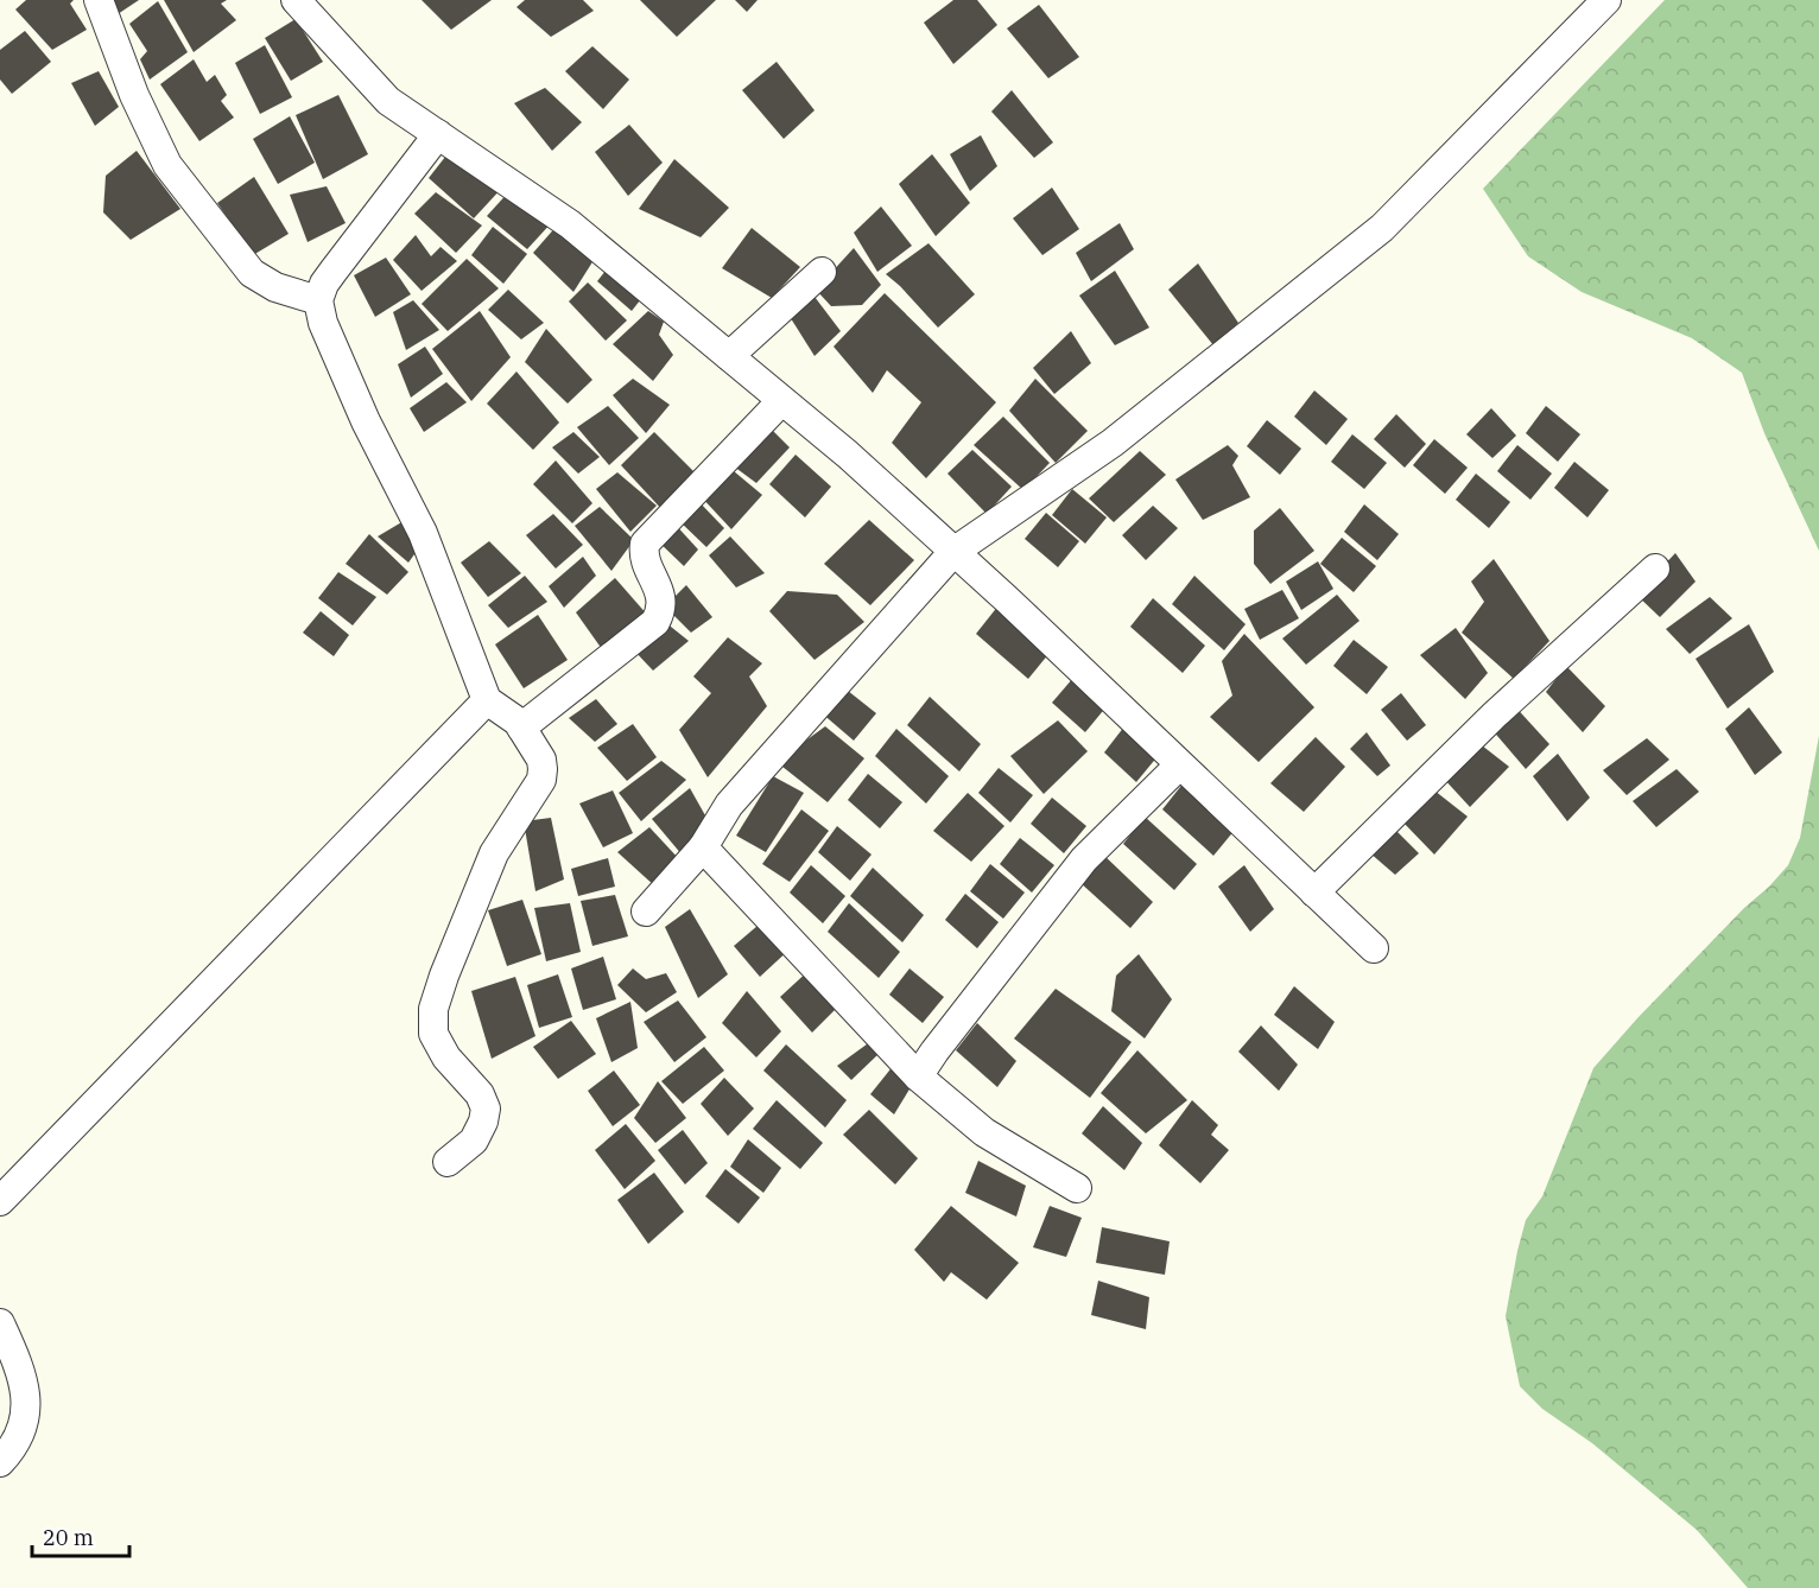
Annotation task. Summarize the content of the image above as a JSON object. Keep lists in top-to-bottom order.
{
  "scale_bar": "20 m"
}
